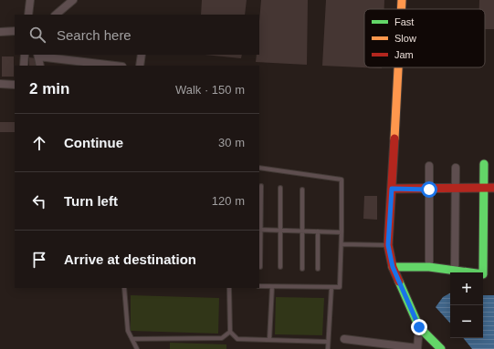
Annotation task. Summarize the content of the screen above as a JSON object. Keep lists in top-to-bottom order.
{
  "legend": ["Fast", "Slow", "Jam"],
  "page": {
    "search": "Search here",
    "heading": ["2 min", "Walk · 150 m"],
    "list": [
      ["Continue", "30 m"],
      ["Turn left", "120 m"],
      "Arrive at destination"
    ],
    "map_buttons": ["+", "−"]
  }
}
